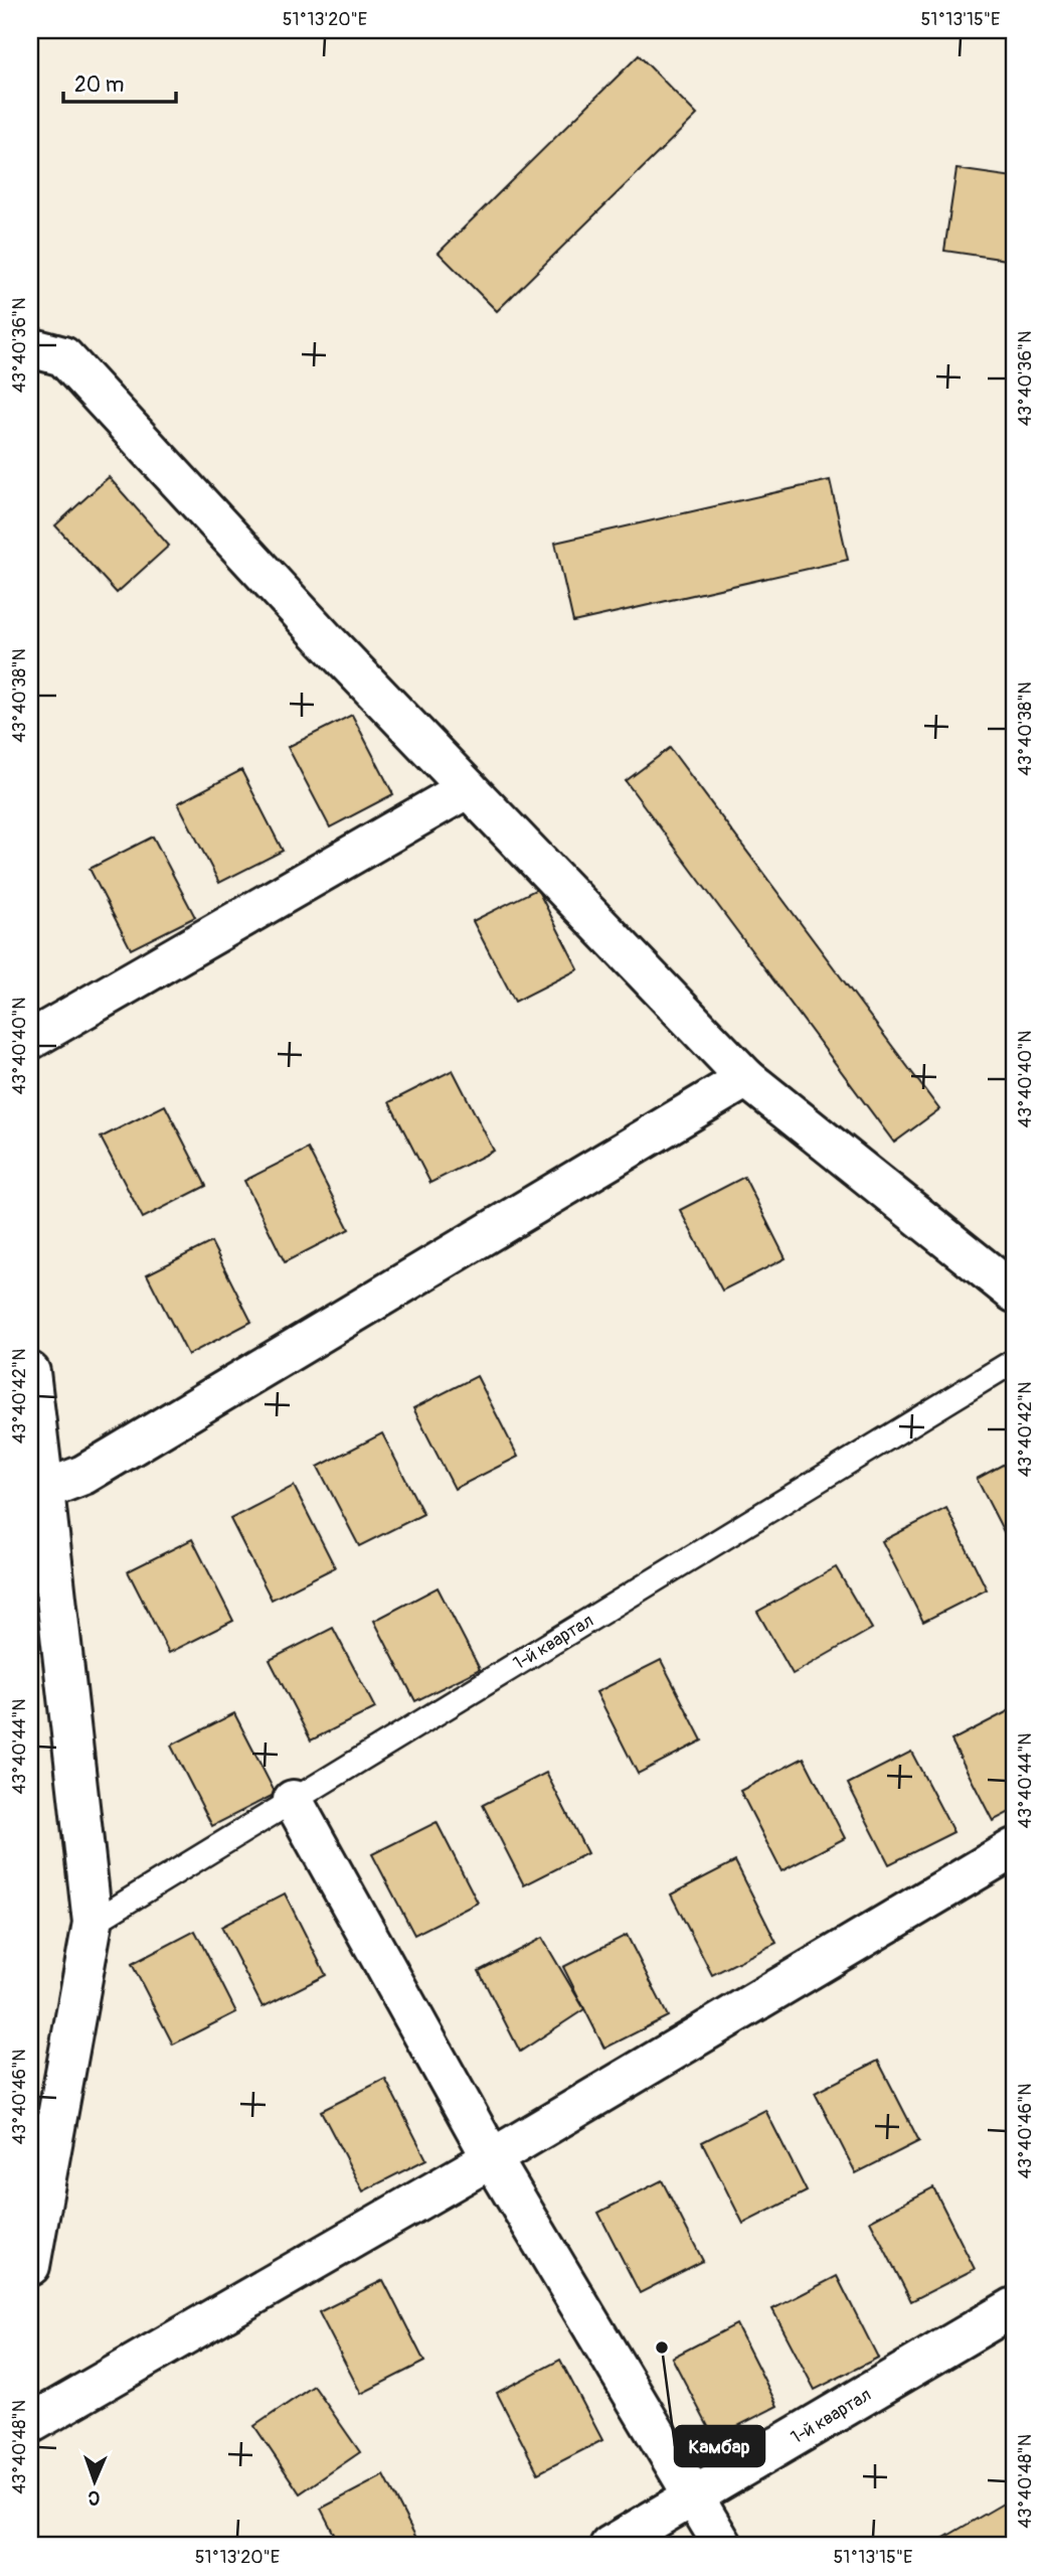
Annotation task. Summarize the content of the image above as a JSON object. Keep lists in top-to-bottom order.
{
  "streets": {
    "street": ["1-й квартал"]
  },
  "places": ["Камбар"],
  "scale_bar": "20 m",
  "north": "bottom",
  "coordinates": [
    "51°13'20\"E",
    "51°13'15\"E",
    "43°40'36\"N",
    "43°40'38\"N",
    "43°40'40\"N",
    "43°40'42\"N",
    "43°40'44\"N",
    "43°40'46\"N",
    "43°40'48\"N"
  ]
}
